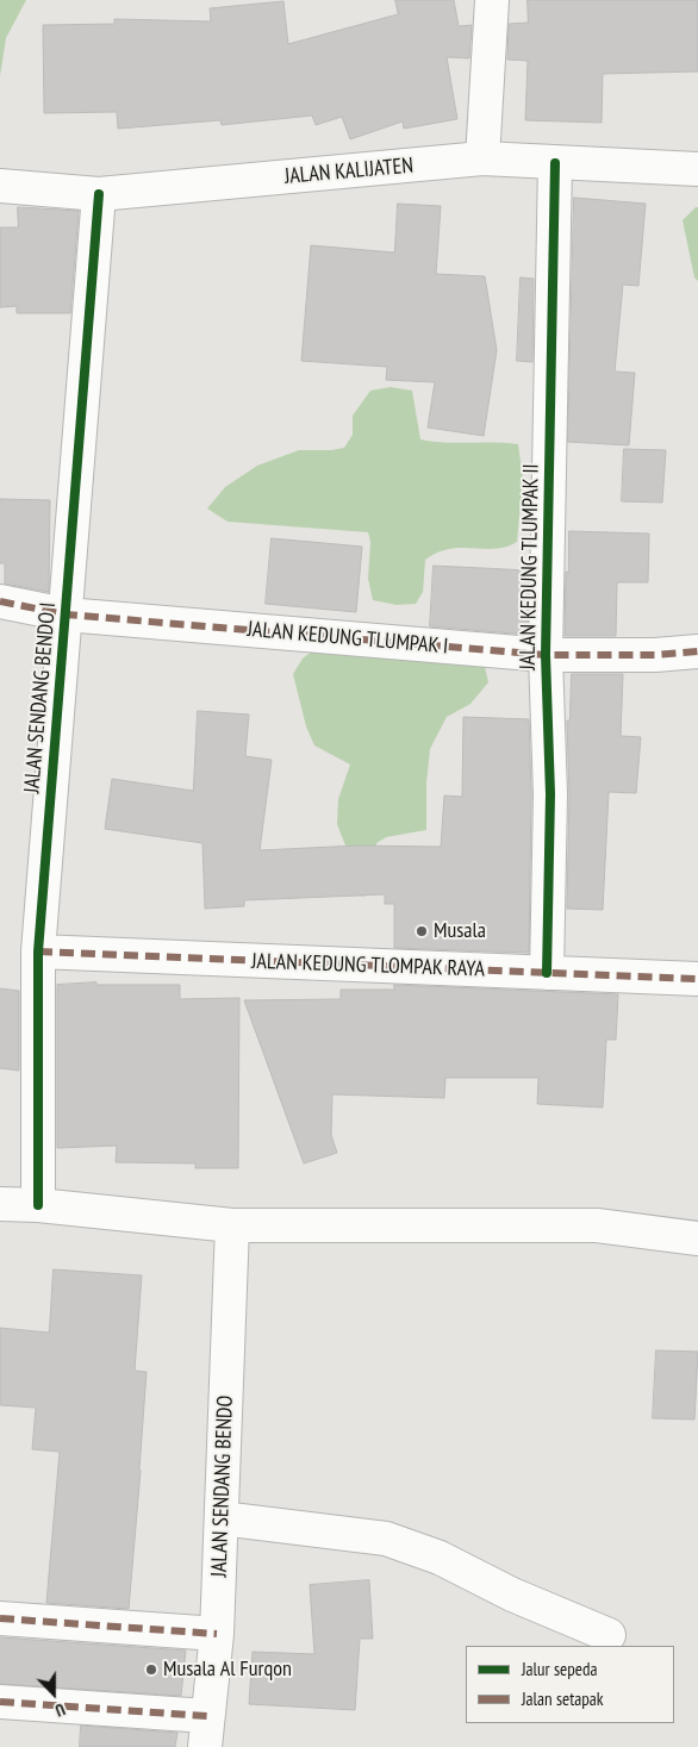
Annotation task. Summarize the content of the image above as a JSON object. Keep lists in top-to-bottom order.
{
  "streets": {
    "street": [
      "JALAN KALIJATEN",
      "JALAN KEDUNG TLUMPAK II",
      "JALAN KEDUNG TLUMPAK I",
      "JALAN SENDANG BENDO I",
      "JALAN KEDUNG TLOMPAK RAYA",
      "JALAN SENDANG BENDO"
    ]
  },
  "crossings": [
    ["JALAN KALIJATEN", "JALAN KEDUNG TLUMPAK II"],
    ["JALAN KALIJATEN", "JALAN SENDANG BENDO I"],
    ["JALAN KEDUNG TLUMPAK II", "JALAN KEDUNG TLUMPAK I"],
    ["JALAN KEDUNG TLUMPAK II", "JALAN KEDUNG TLOMPAK RAYA"],
    ["JALAN KEDUNG TLUMPAK I", "JALAN SENDANG BENDO I"],
    ["JALAN SENDANG BENDO I", "JALAN KEDUNG TLOMPAK RAYA"]
  ],
  "places": ["Musala", "Musala Al Furqon"],
  "legend": ["Jalur sepeda", "Jalan setapak"],
  "north": "bottom"
}
